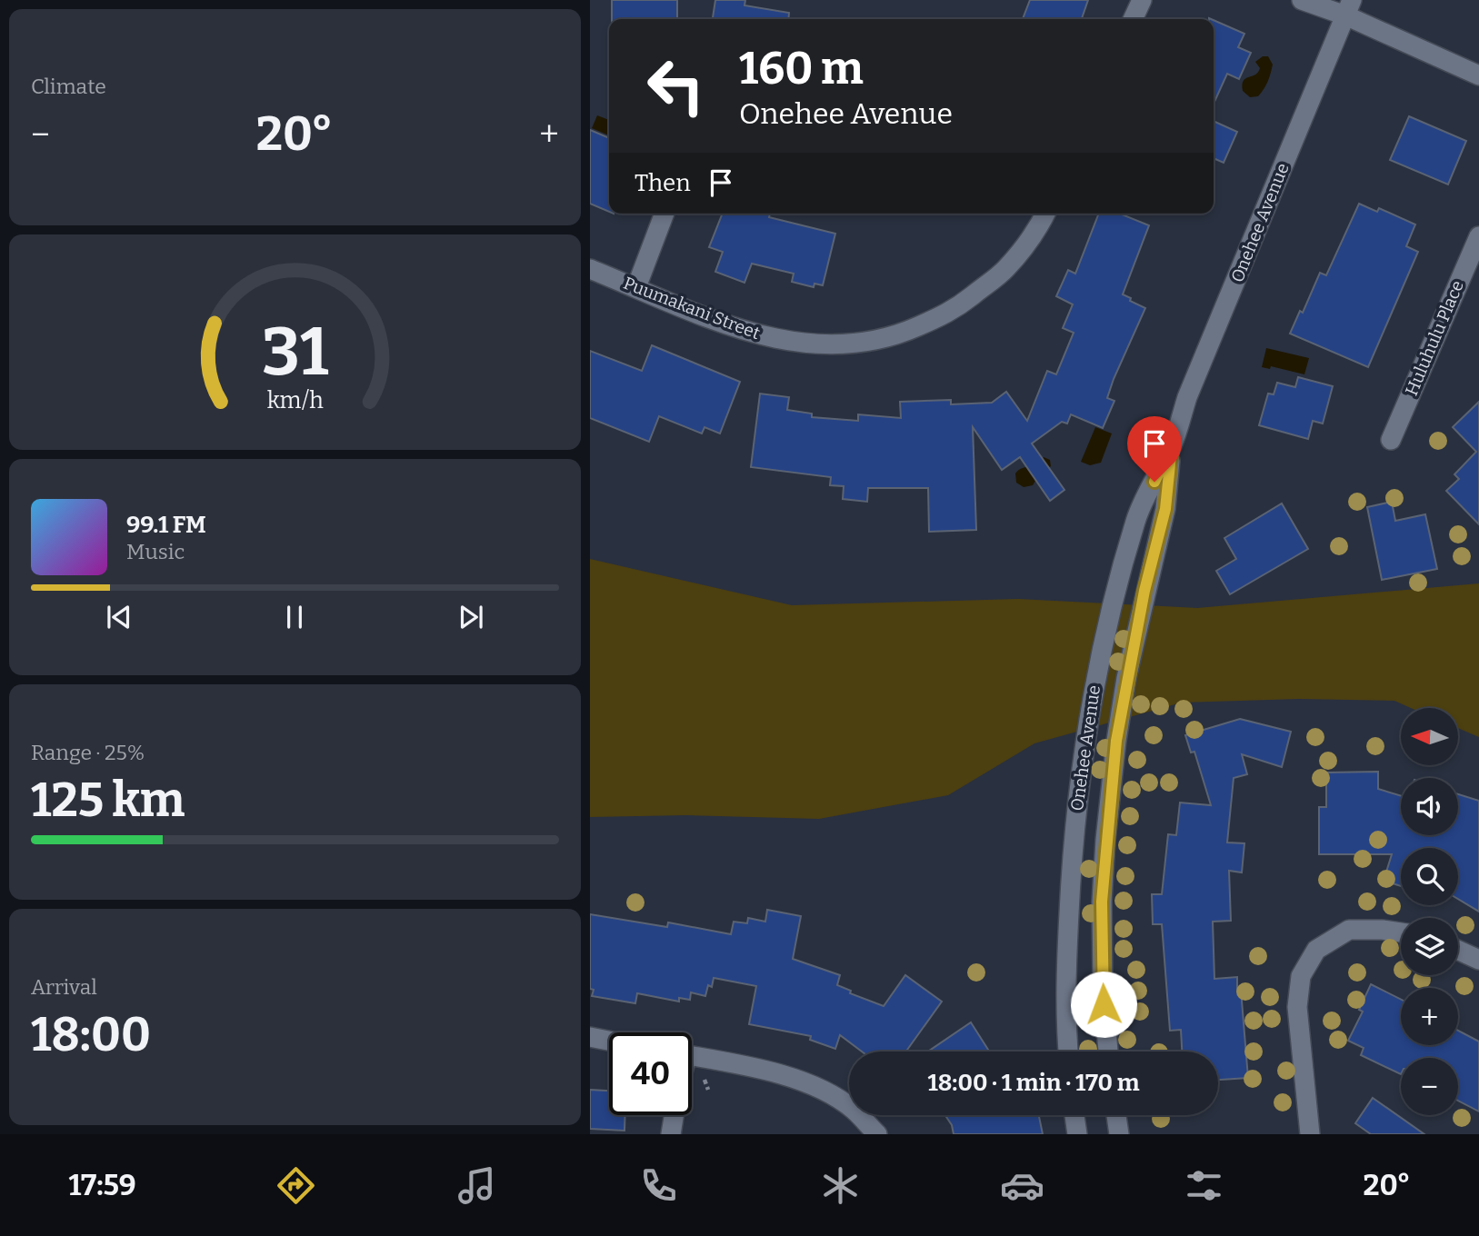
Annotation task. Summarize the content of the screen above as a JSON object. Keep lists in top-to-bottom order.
{
  "streets": {
    "street": ["Onehee Avenue", "Puumakani Street", "Huluhulu Place"]
  },
  "north": "left",
  "page": {
    "tile": [
      "Climate",
      ["Range · 25%", "125 km"],
      ["Arrival", "18:00"]
    ],
    "turn": ["160 m", "Onehee Avenue"],
    "heat": ["−", "20°", "+"],
    "then": "Then",
    "song": ["99.1 FM", "Music"],
    "map_buttons": ["+", "−"],
    "limit": "40",
    "trip": "18:00 · 1 min · 170 m",
    "tabs": ["17:59", "20°"],
    "gauge": ["31", "km/h"]
  }
}
